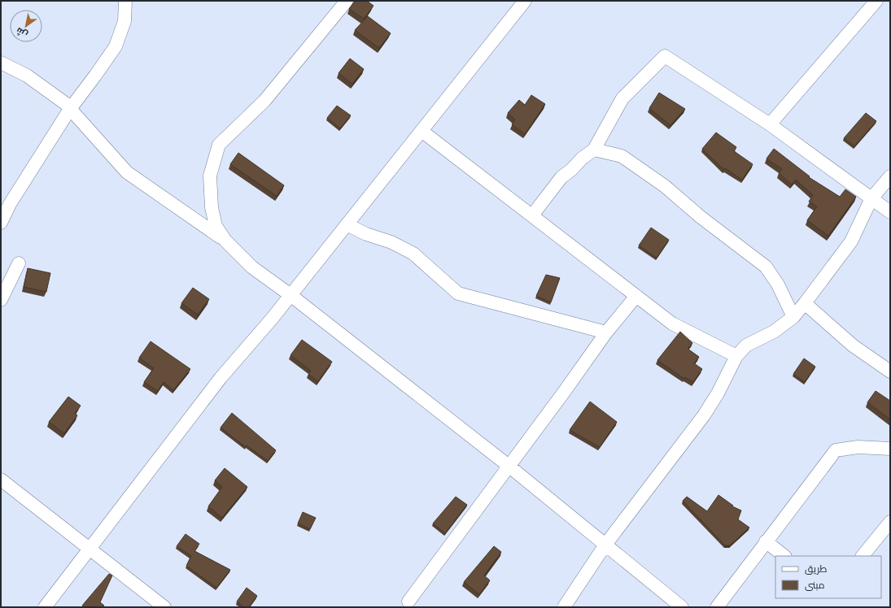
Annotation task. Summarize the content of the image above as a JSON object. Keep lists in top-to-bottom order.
{
  "legend": ["طريق", "مبنى"],
  "north": "bottom left"
}
